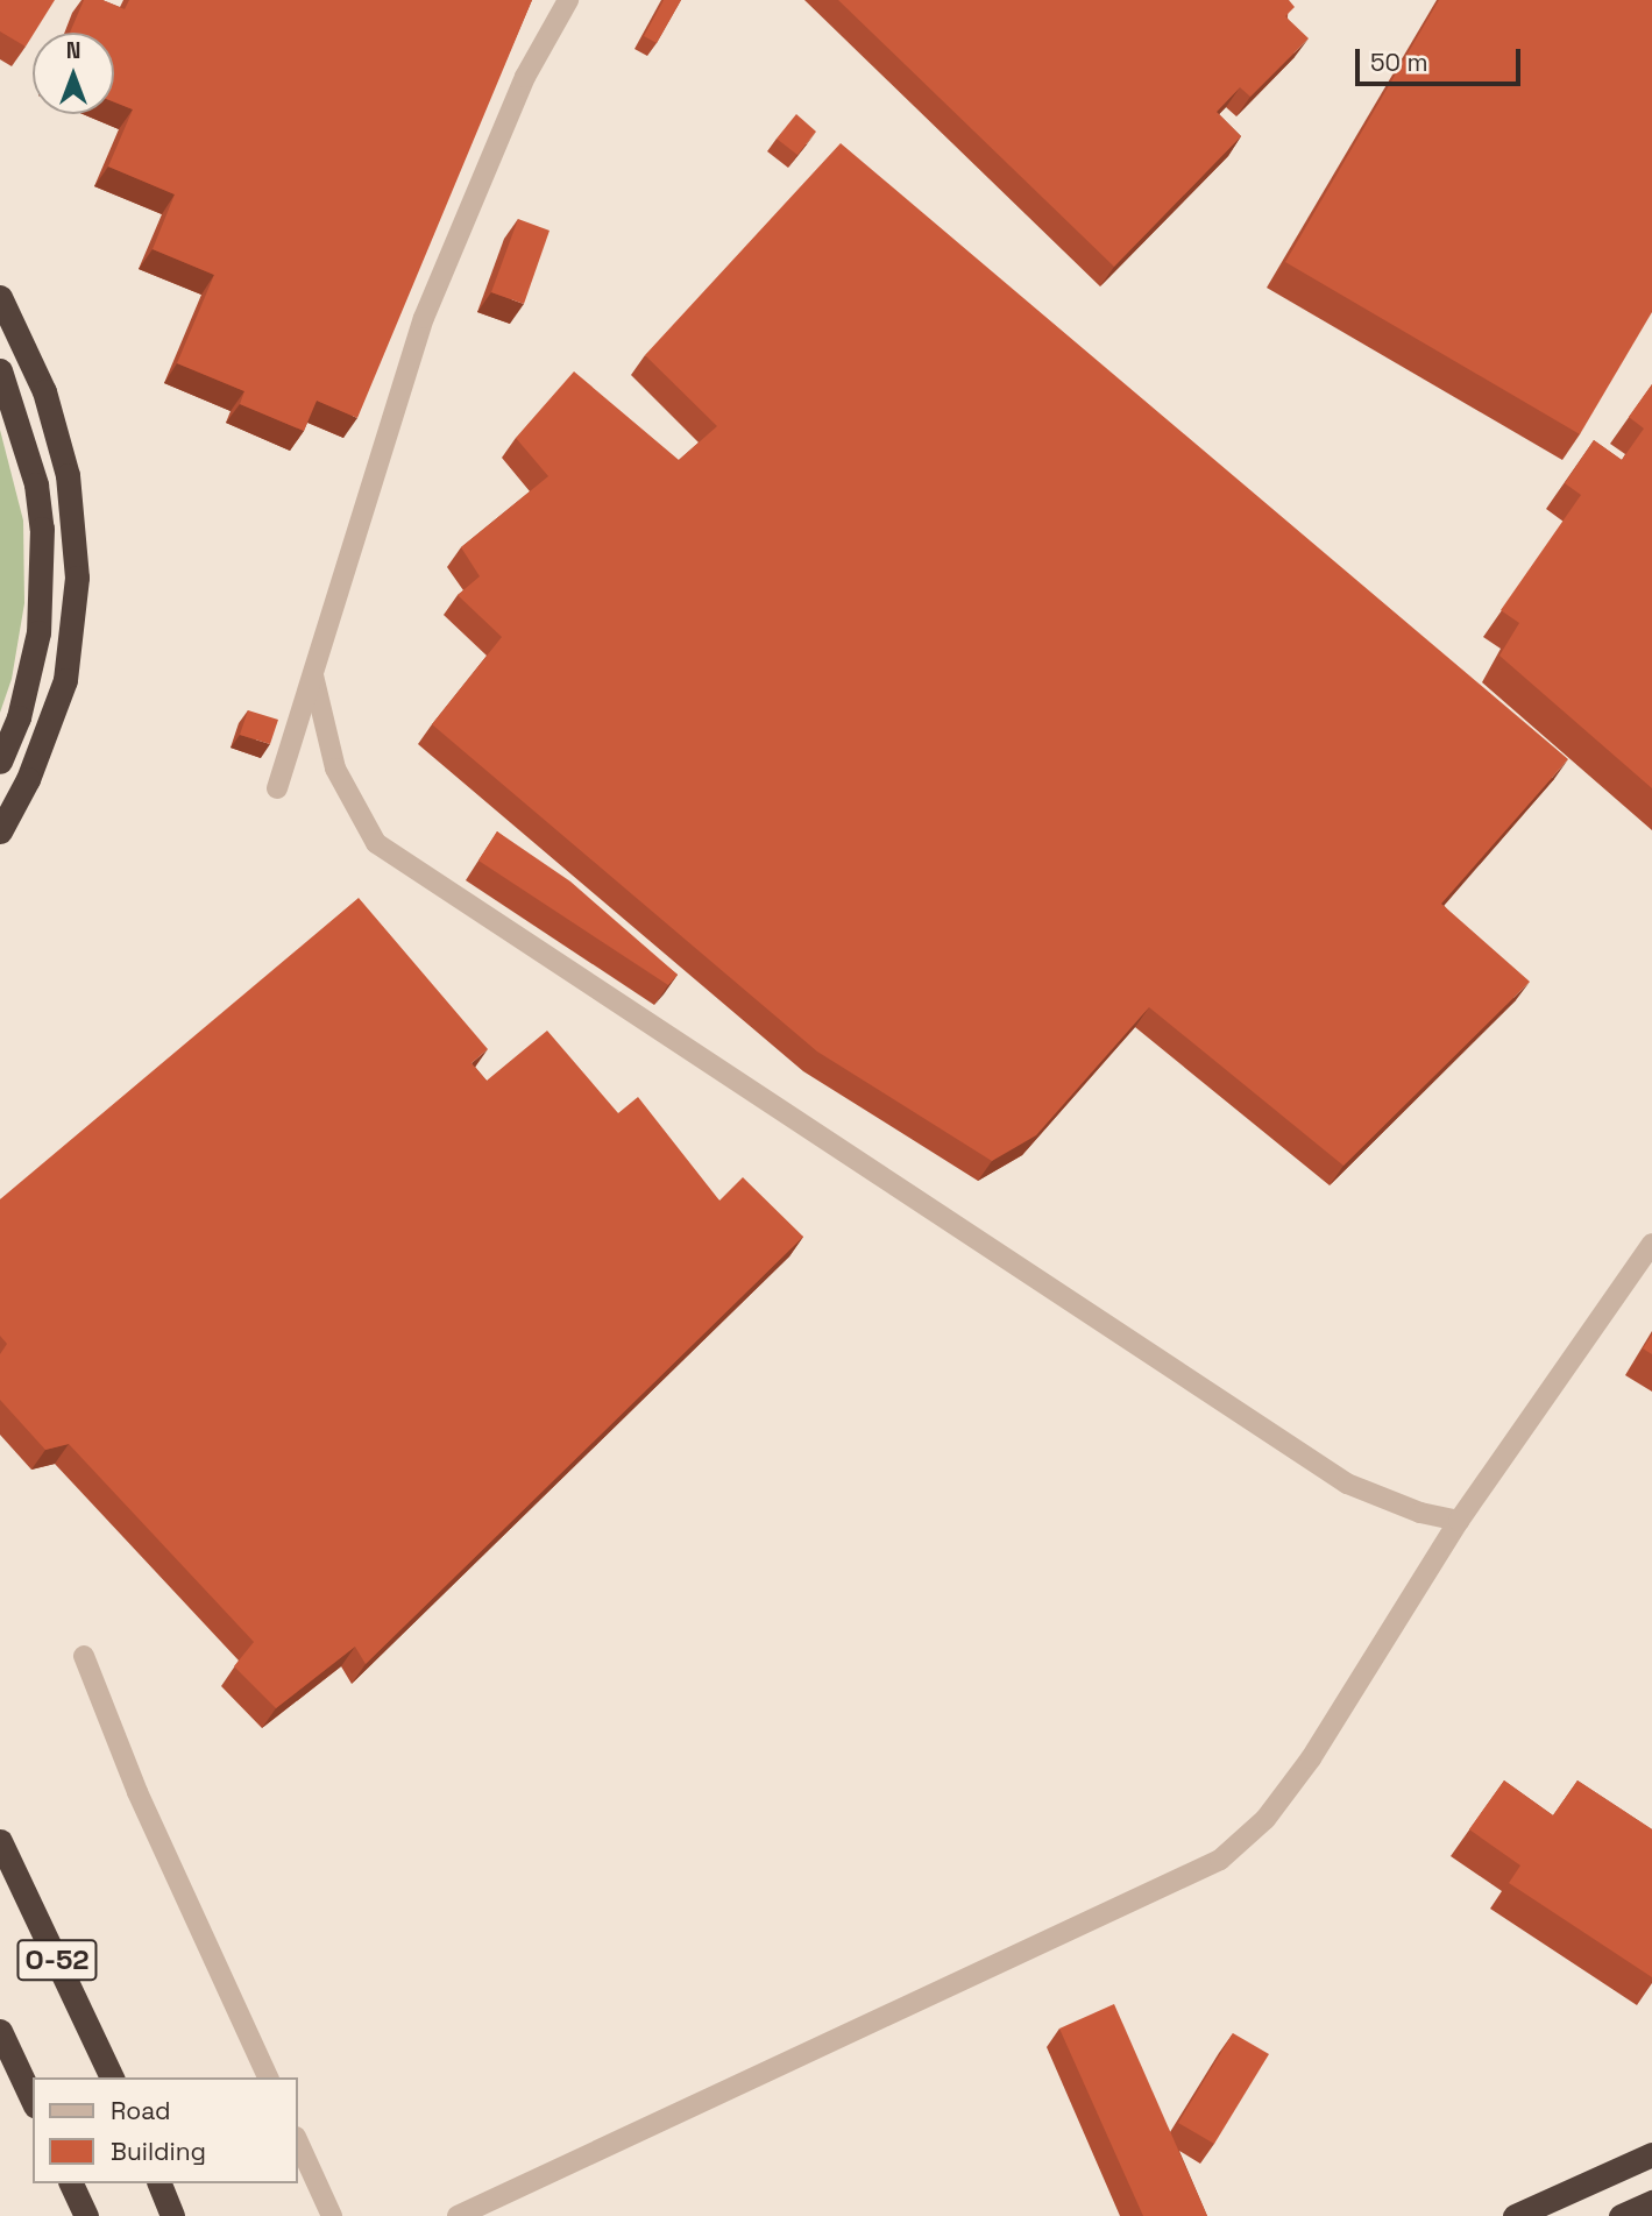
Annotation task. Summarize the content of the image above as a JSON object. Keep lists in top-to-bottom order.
{
  "streets": {
    "highway": ["O-52"]
  },
  "legend": ["Road", "Building"],
  "scale_bar": "50 m",
  "north": "top"
}
